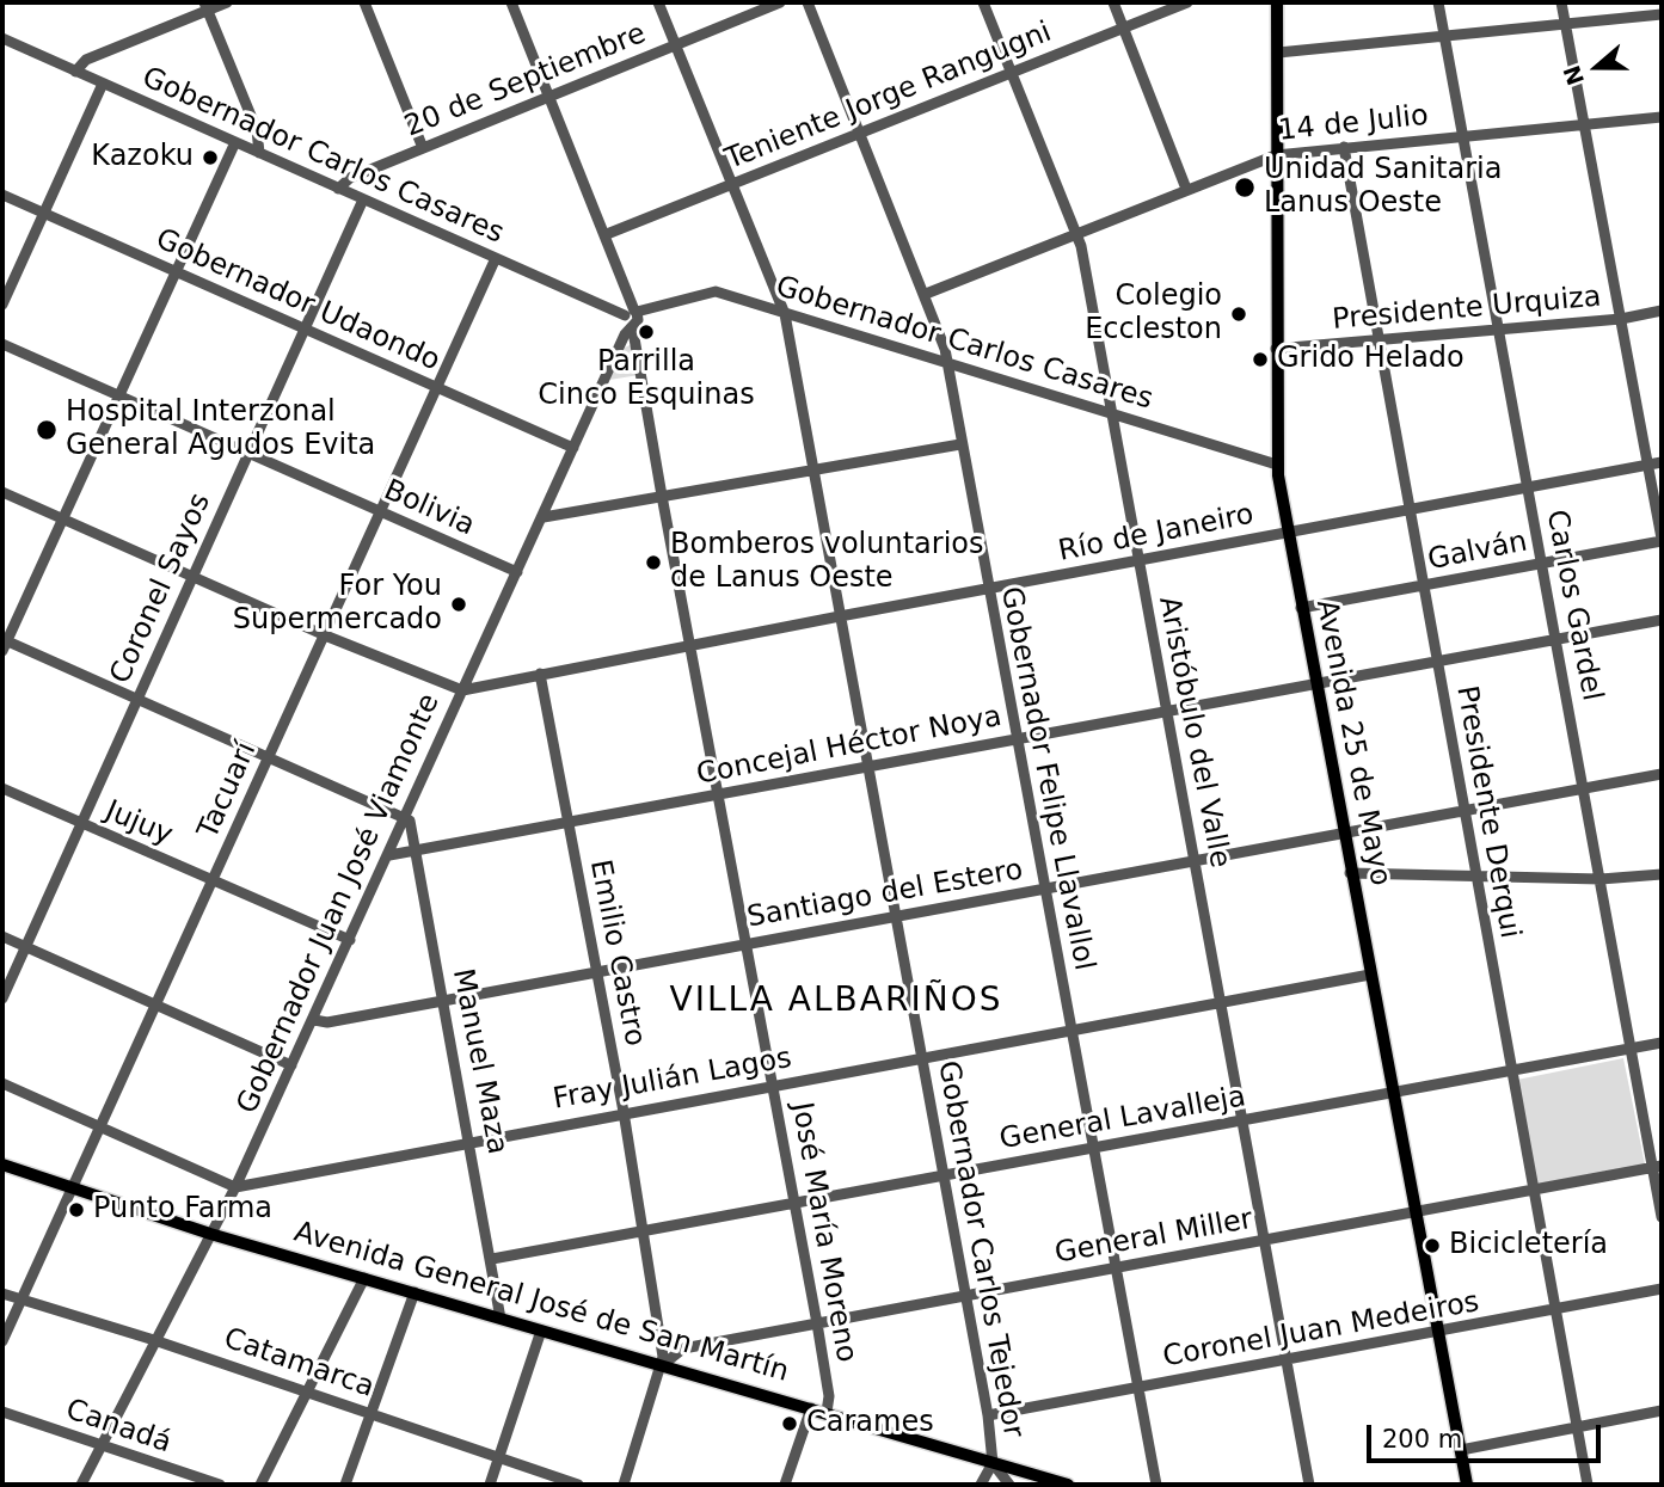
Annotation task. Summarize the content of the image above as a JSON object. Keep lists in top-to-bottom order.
{
  "streets": {
    "main road": ["Avenida 25 de Mayo", "Avenida General José de San Martín"],
    "street": [
      "20 de Septiembre",
      "Teniente Jorge Rangugni",
      "14 de Julio",
      "Gobernador Carlos Casares",
      "Gobernador Udaondo",
      "Presidente Urquiza",
      "Bolivia",
      "Río de Janeiro",
      "Galván",
      "Coronel Sayos",
      "Carlos Gardel",
      "Aristóbulo del Valle",
      "Concejal Héctor Noya",
      "Gobernador Felipe Llavallol",
      "Tacuarí",
      "Presidente Derqui",
      "Jujuy",
      "Santiago del Estero",
      "Gobernador Juan José Viamonte",
      "Emilio Castro",
      "Manuel Maza",
      "Fray Julián Lagos",
      "General Lavalleja",
      "José María Moreno",
      "General Miller",
      "Gobernador Carlos Tejedor",
      "Coronel Juan Medeiros",
      "Catamarca",
      "Canadá"
    ]
  },
  "crossings": [
    ["20 de Septiembre", "Gobernador Carlos Casares"],
    ["20 de Septiembre", "José María Moreno"],
    ["20 de Septiembre", "Gobernador Carlos Tejedor"],
    ["Teniente Jorge Rangugni", "Aristóbulo del Valle"],
    ["Teniente Jorge Rangugni", "Gobernador Felipe Llavallol"],
    ["Teniente Jorge Rangugni", "José María Moreno"],
    ["Teniente Jorge Rangugni", "Gobernador Carlos Tejedor"],
    ["14 de Julio", "Carlos Gardel"],
    ["14 de Julio", "Aristóbulo del Valle"],
    ["14 de Julio", "Avenida 25 de Mayo"],
    ["14 de Julio", "Gobernador Felipe Llavallol"],
    ["14 de Julio", "Presidente Derqui"],
    ["Gobernador Carlos Casares", "Coronel Sayos"],
    ["Gobernador Carlos Casares", "Aristóbulo del Valle"],
    ["Gobernador Carlos Casares", "Avenida 25 de Mayo"],
    ["Gobernador Carlos Casares", "Gobernador Felipe Llavallol"],
    ["Gobernador Carlos Casares", "Tacuarí"],
    ["Gobernador Carlos Casares", "Gobernador Juan José Viamonte"],
    ["Gobernador Carlos Casares", "José María Moreno"],
    ["Gobernador Carlos Casares", "Gobernador Carlos Tejedor"],
    ["Gobernador Udaondo", "Coronel Sayos"],
    ["Gobernador Udaondo", "Tacuarí"],
    ["Gobernador Udaondo", "Gobernador Juan José Viamonte"],
    ["Presidente Urquiza", "Carlos Gardel"],
    ["Presidente Urquiza", "Avenida 25 de Mayo"],
    ["Presidente Urquiza", "Presidente Derqui"],
    ["Bolivia", "Coronel Sayos"],
    ["Bolivia", "Tacuarí"],
    ["Bolivia", "Gobernador Juan José Viamonte"],
    ["Río de Janeiro", "Carlos Gardel"],
    ["Río de Janeiro", "Aristóbulo del Valle"],
    ["Río de Janeiro", "Avenida 25 de Mayo"],
    ["Río de Janeiro", "Gobernador Felipe Llavallol"],
    ["Río de Janeiro", "Presidente Derqui"],
    ["Río de Janeiro", "Gobernador Juan José Viamonte"],
    ["Río de Janeiro", "Emilio Castro"],
    ["Río de Janeiro", "José María Moreno"],
    ["Río de Janeiro", "Gobernador Carlos Tejedor"],
    ["Galván", "Carlos Gardel"],
    ["Galván", "Avenida 25 de Mayo"],
    ["Galván", "Presidente Derqui"],
    ["Coronel Sayos", "Jujuy"],
    ["Carlos Gardel", "Concejal Héctor Noya"],
    ["Carlos Gardel", "Santiago del Estero"],
    ["Carlos Gardel", "General Lavalleja"],
    ["Carlos Gardel", "General Miller"],
    ["Aristóbulo del Valle", "Concejal Héctor Noya"],
    ["Aristóbulo del Valle", "Santiago del Estero"],
    ["Aristóbulo del Valle", "Fray Julián Lagos"],
    ["Aristóbulo del Valle", "General Lavalleja"],
    ["Aristóbulo del Valle", "General Miller"],
    ["Aristóbulo del Valle", "Coronel Juan Medeiros"],
    ["Avenida 25 de Mayo", "Concejal Héctor Noya"],
    ["Avenida 25 de Mayo", "Santiago del Estero"],
    ["Avenida 25 de Mayo", "Fray Julián Lagos"],
    ["Avenida 25 de Mayo", "General Lavalleja"],
    ["Avenida 25 de Mayo", "General Miller"],
    ["Avenida 25 de Mayo", "Coronel Juan Medeiros"],
    ["Concejal Héctor Noya", "Gobernador Felipe Llavallol"],
    ["Concejal Héctor Noya", "Presidente Derqui"],
    ["Concejal Héctor Noya", "Gobernador Juan José Viamonte"],
    ["Concejal Héctor Noya", "Emilio Castro"],
    ["Concejal Héctor Noya", "Manuel Maza"],
    ["Concejal Héctor Noya", "José María Moreno"],
    ["Concejal Héctor Noya", "Gobernador Carlos Tejedor"],
    ["Gobernador Felipe Llavallol", "Santiago del Estero"],
    ["Gobernador Felipe Llavallol", "Fray Julián Lagos"],
    ["Gobernador Felipe Llavallol", "General Lavalleja"],
    ["Gobernador Felipe Llavallol", "General Miller"],
    ["Gobernador Felipe Llavallol", "Coronel Juan Medeiros"],
    ["Tacuarí", "Jujuy"],
    ["Tacuarí", "Avenida General José de San Martín"],
    ["Tacuarí", "Catamarca"],
    ["Presidente Derqui", "Santiago del Estero"],
    ["Presidente Derqui", "General Lavalleja"],
    ["Presidente Derqui", "General Miller"],
    ["Presidente Derqui", "Coronel Juan Medeiros"],
    ["Jujuy", "Gobernador Juan José Viamonte"],
    ["Santiago del Estero", "Gobernador Juan José Viamonte"],
    ["Santiago del Estero", "Emilio Castro"],
    ["Santiago del Estero", "Manuel Maza"],
    ["Santiago del Estero", "José María Moreno"],
    ["Santiago del Estero", "Gobernador Carlos Tejedor"],
    ["Gobernador Juan José Viamonte", "Manuel Maza"],
    ["Gobernador Juan José Viamonte", "Fray Julián Lagos"],
    ["Gobernador Juan José Viamonte", "José María Moreno"],
    ["Gobernador Juan José Viamonte", "Avenida General José de San Martín"],
    ["Gobernador Juan José Viamonte", "Catamarca"],
    ["Gobernador Juan José Viamonte", "Canadá"],
    ["Emilio Castro", "Fray Julián Lagos"],
    ["Emilio Castro", "General Lavalleja"],
    ["Emilio Castro", "General Miller"],
    ["Emilio Castro", "Avenida General José de San Martín"],
    ["Manuel Maza", "Fray Julián Lagos"],
    ["Manuel Maza", "General Lavalleja"],
    ["Manuel Maza", "Avenida General José de San Martín"],
    ["Fray Julián Lagos", "José María Moreno"],
    ["Fray Julián Lagos", "Gobernador Carlos Tejedor"],
    ["General Lavalleja", "José María Moreno"],
    ["General Lavalleja", "Gobernador Carlos Tejedor"],
    ["José María Moreno", "General Miller"],
    ["José María Moreno", "Avenida General José de San Martín"],
    ["General Miller", "Gobernador Carlos Tejedor"],
    ["General Miller", "Avenida General José de San Martín"],
    ["Gobernador Carlos Tejedor", "Avenida General José de San Martín"],
    ["Gobernador Carlos Tejedor", "Coronel Juan Medeiros"]
  ],
  "districts": ["VILLA ALBARIÑOS"],
  "places": [
    "Kazoku",
    "Unidad Sanitaria Lanus Oeste",
    "Colegio Eccleston",
    "Parrilla Cinco Esquinas",
    "Grido Helado",
    "Hospital Interzonal General Agudos Evita",
    "Bomberos voluntarios de Lanus Oeste",
    "For You Supermercado",
    "Punto Farma",
    "Bicicletería",
    "Carames"
  ],
  "scale_bar": "200 m",
  "north": "left"
}
